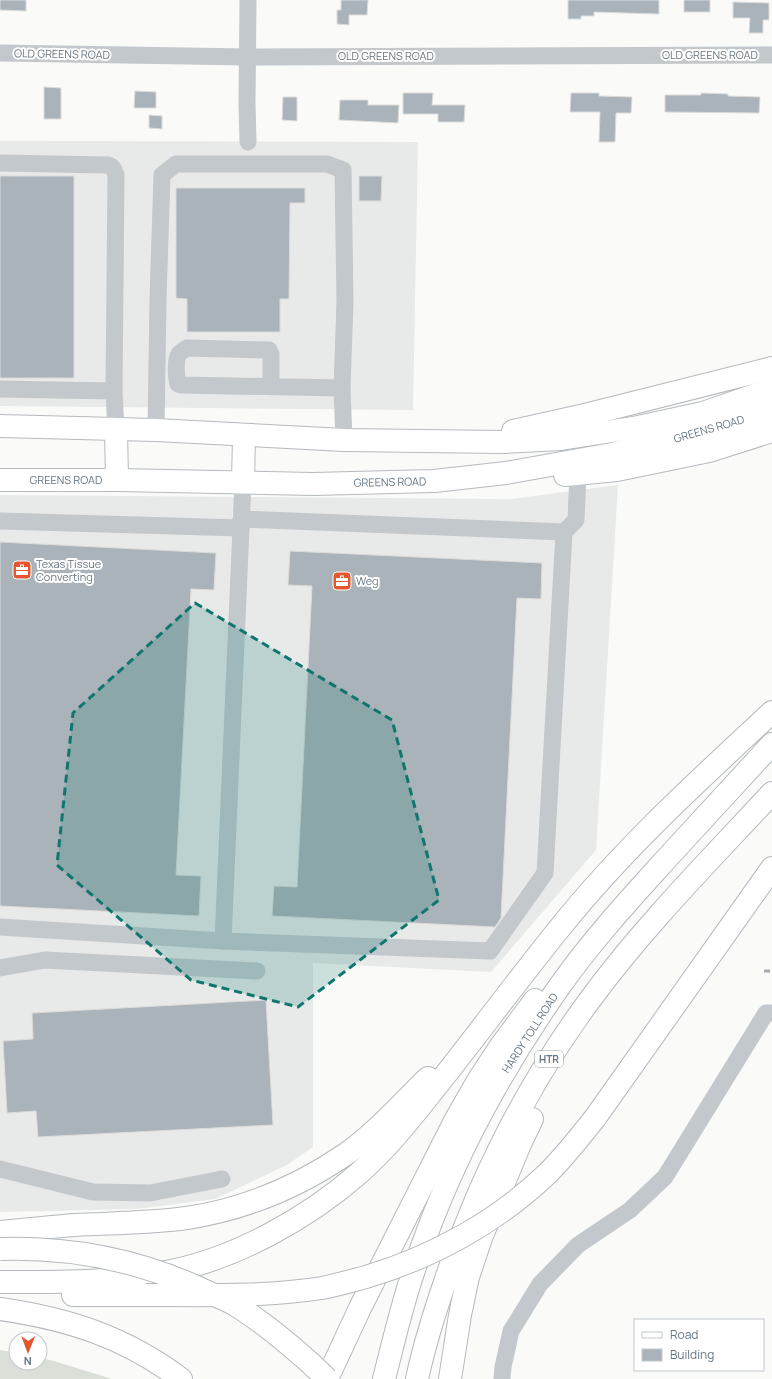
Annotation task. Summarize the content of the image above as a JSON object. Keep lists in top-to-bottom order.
{
  "streets": {
    "main road": ["GREENS ROAD", "HARDY TOLL ROAD", "HTR"],
    "street": ["OLD GREENS ROAD"]
  },
  "places": {
    "office": ["Texas Tissue Converting", "Weg"]
  },
  "legend": ["Road", "Building"],
  "north": "bottom"
}
